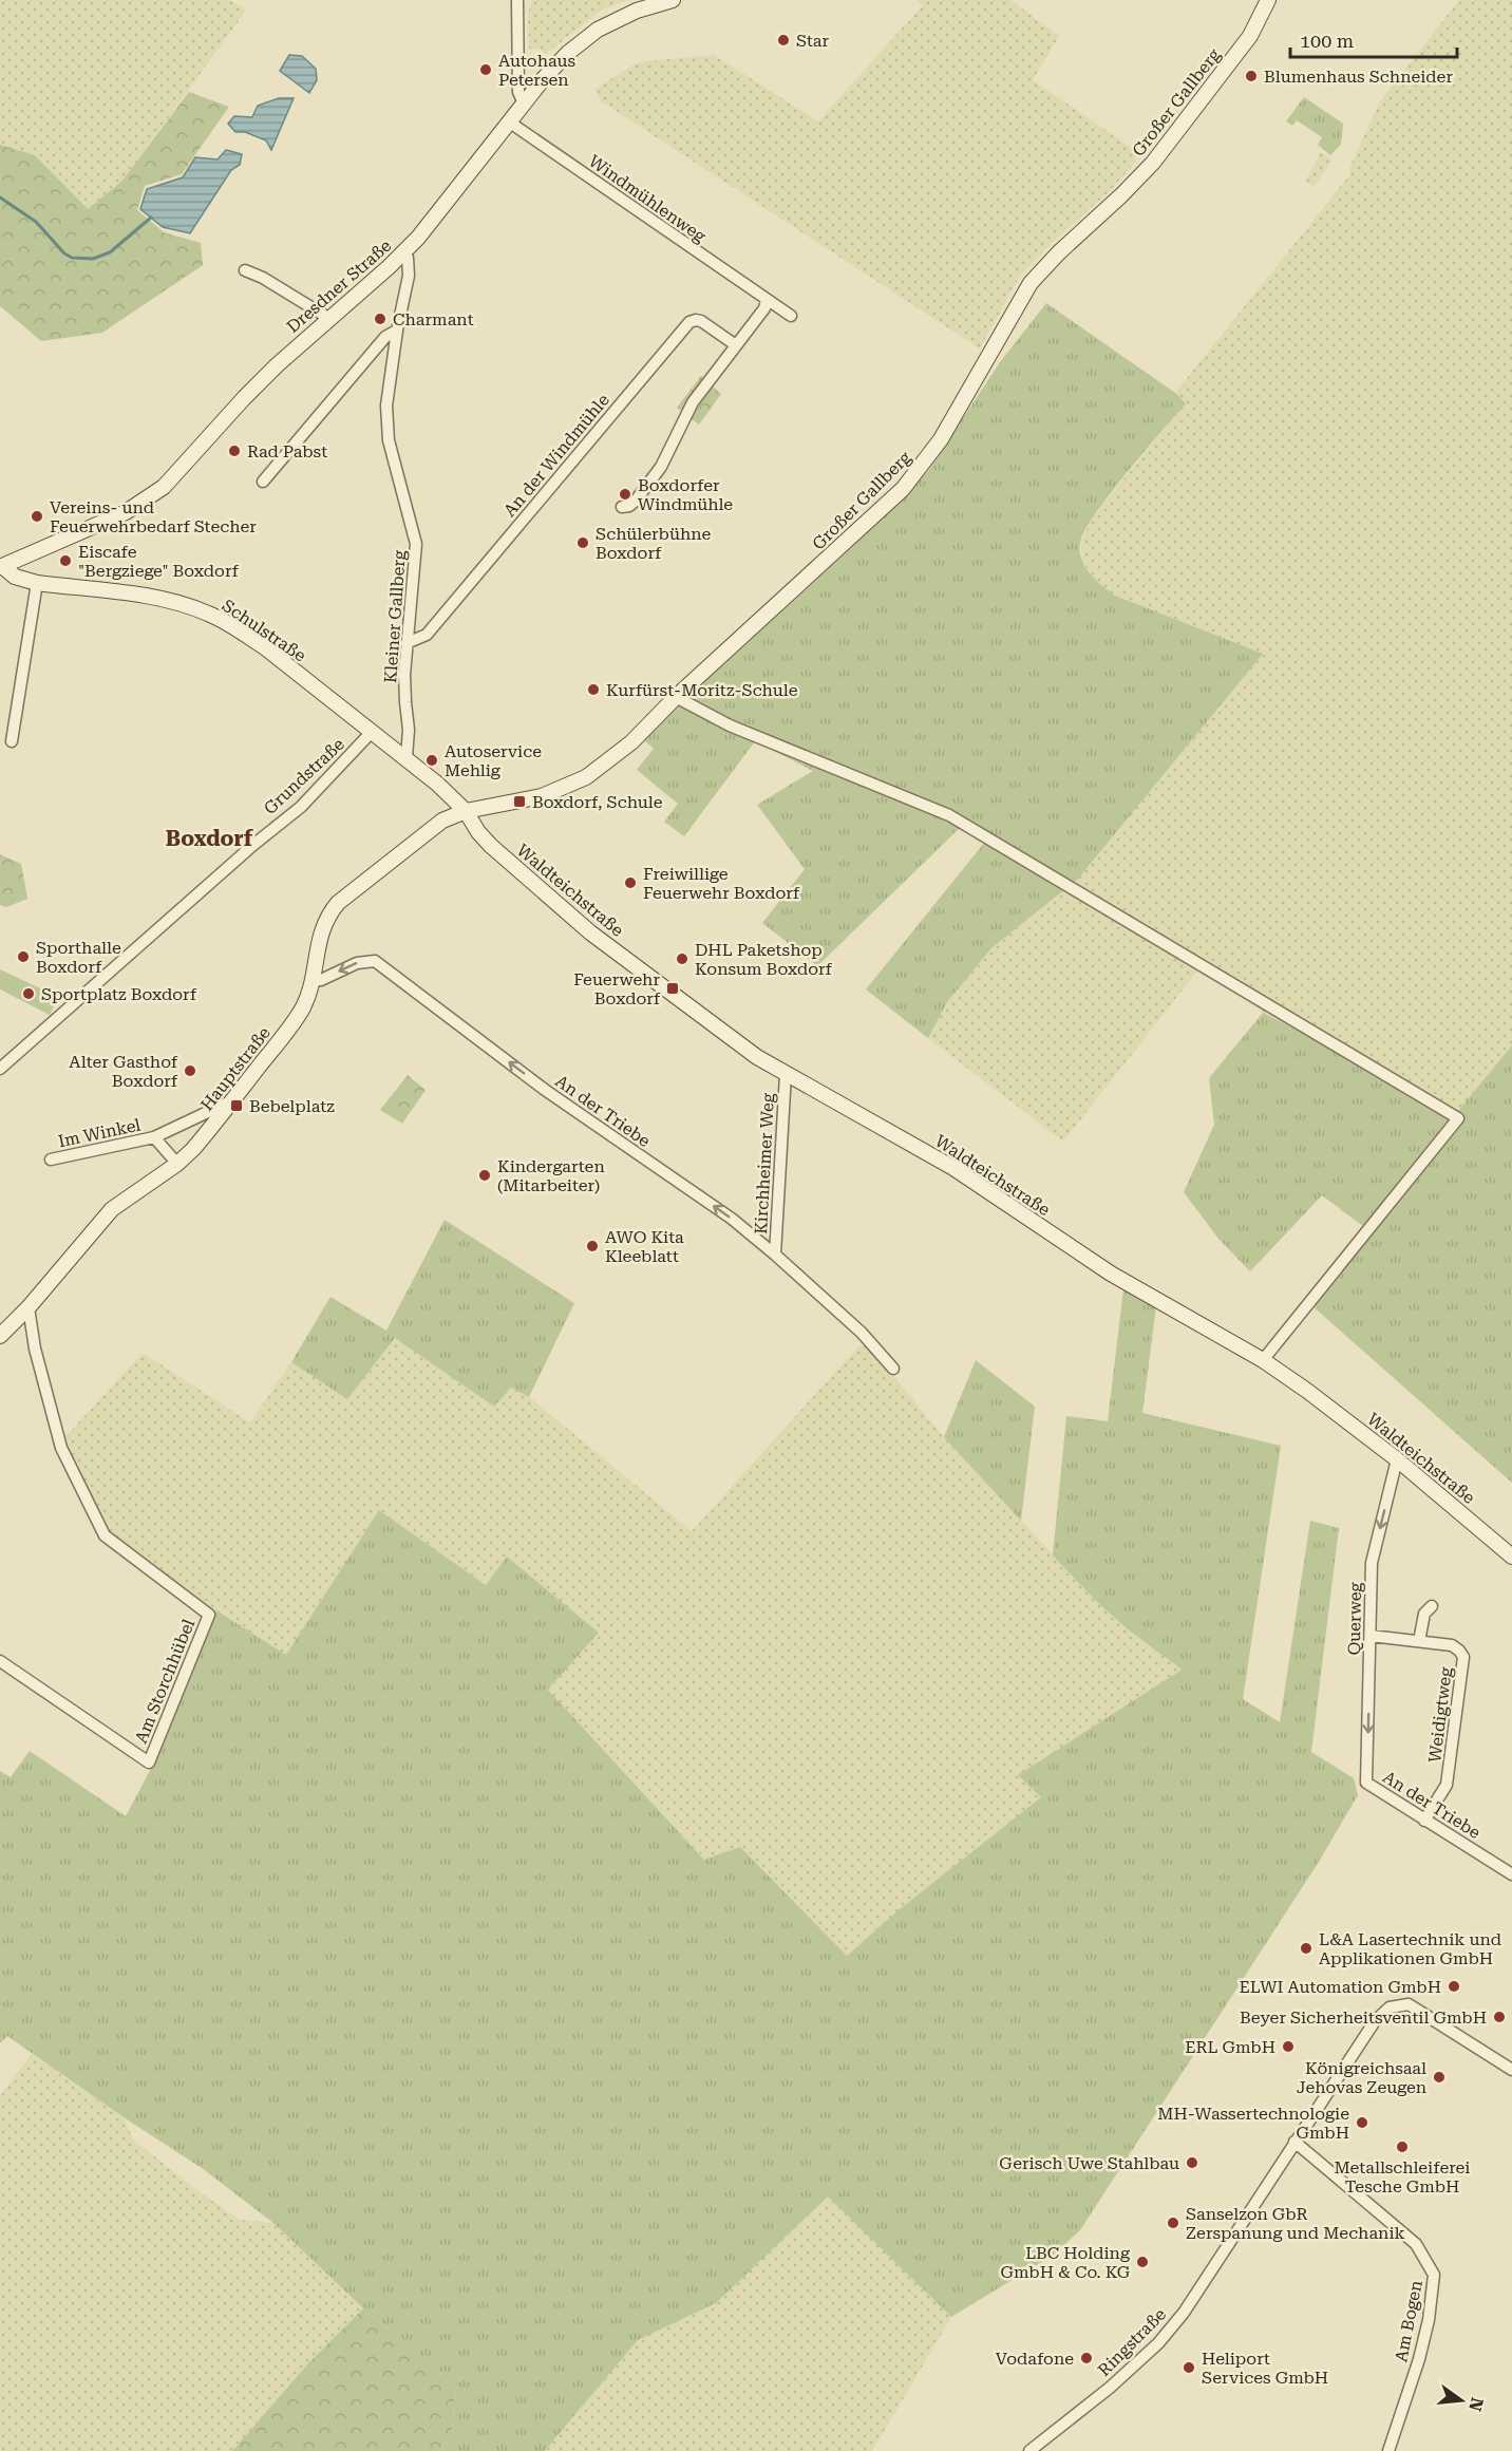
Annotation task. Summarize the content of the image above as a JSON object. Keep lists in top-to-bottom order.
{
  "streets": {
    "street": [
      "Großer Gallberg",
      "Windmühlenweg",
      "Dresdner Straße",
      "An der Windmühle",
      "Kleiner Gallberg",
      "Schulstraße",
      "Grundstraße",
      "Waldteichstraße",
      "Hauptstraße",
      "An der Triebe",
      "Im Winkel",
      "Kirchheimer Weg",
      "Querweg",
      "Am Storchhübel",
      "Weidigtweg",
      "Am Bogen",
      "Ringstraße"
    ]
  },
  "crossings": [
    ["Großer Gallberg", "Schulstraße"],
    ["Großer Gallberg", "Waldteichstraße"],
    ["Großer Gallberg", "Hauptstraße"],
    ["Windmühlenweg", "Dresdner Straße"],
    ["Dresdner Straße", "Kleiner Gallberg"],
    ["Dresdner Straße", "Schulstraße"],
    ["An der Windmühle", "Kleiner Gallberg"],
    ["Kleiner Gallberg", "Schulstraße"],
    ["Schulstraße", "Grundstraße"],
    ["Schulstraße", "Waldteichstraße"],
    ["Schulstraße", "Hauptstraße"],
    ["Waldteichstraße", "Hauptstraße"],
    ["Waldteichstraße", "Kirchheimer Weg"],
    ["Waldteichstraße", "Querweg"],
    ["Hauptstraße", "An der Triebe"],
    ["Hauptstraße", "Am Storchhübel"],
    ["An der Triebe", "Kirchheimer Weg"],
    ["An der Triebe", "Querweg"],
    ["An der Triebe", "Weidigtweg"],
    ["Querweg", "Weidigtweg"],
    ["Am Bogen", "Ringstraße"]
  ],
  "one_way": ["An der Triebe", "Querweg"],
  "districts": ["Boxdorf"],
  "places": {
    "other": [
      "Star",
      "Autohaus Petersen",
      "Blumenhaus Schneider",
      "Charmant",
      "Rad Pabst",
      "Boxdorfer Windmühle",
      "Vereins- und Feuerwehrbedarf Stecher",
      "Schülerbühne Boxdorf",
      "Eiscafe \"Bergziege\" Boxdorf",
      "Kurfürst-Moritz-Schule",
      "Autoservice Mehlig",
      "Freiwillige Feuerwehr Boxdorf",
      "Sporthalle Boxdorf",
      "DHL Paketshop Konsum Boxdorf",
      "Sportplatz Boxdorf",
      "Alter Gasthof Boxdorf",
      "Kindergarten (Mitarbeiter)",
      "AWO Kita Kleeblatt",
      "L&A Lasertechnik und Applikationen GmbH",
      "ELWI Automation GmbH",
      "Beyer Sicherheitsventil GmbH",
      "ERL GmbH",
      "Königreichsaal Jehovas Zeugen",
      "MH-Wassertechnologie GmbH",
      "Metallschleiferei Tesche GmbH",
      "Gerisch Uwe Stahlbau",
      "Sanselzon GbR Zerspanung und Mechanik",
      "LBC Holding GmbH & Co. KG",
      "Vodafone",
      "Heliport Services GmbH"
    ],
    "transit": ["Boxdorf, Schule", "Feuerwehr Boxdorf", "Bebelplatz"]
  },
  "scale_bar": "100 m",
  "north": "right"
}
